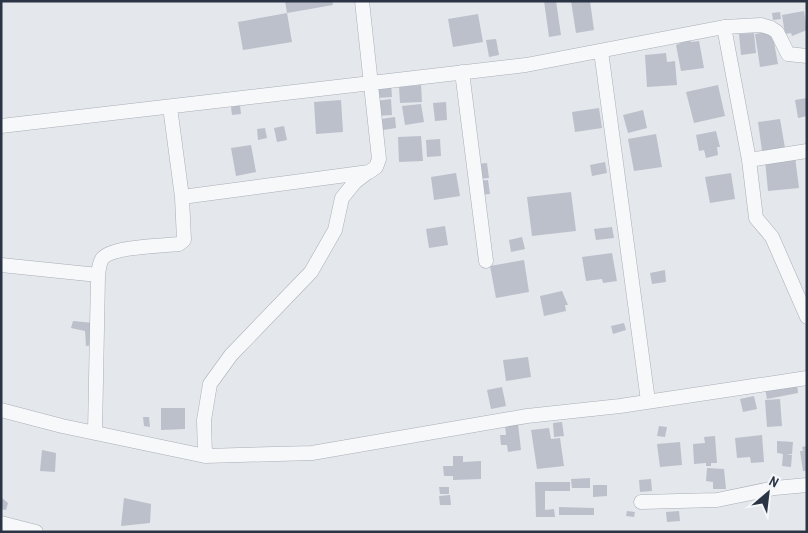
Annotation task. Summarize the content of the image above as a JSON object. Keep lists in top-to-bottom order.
{
  "north": "top right"
}
